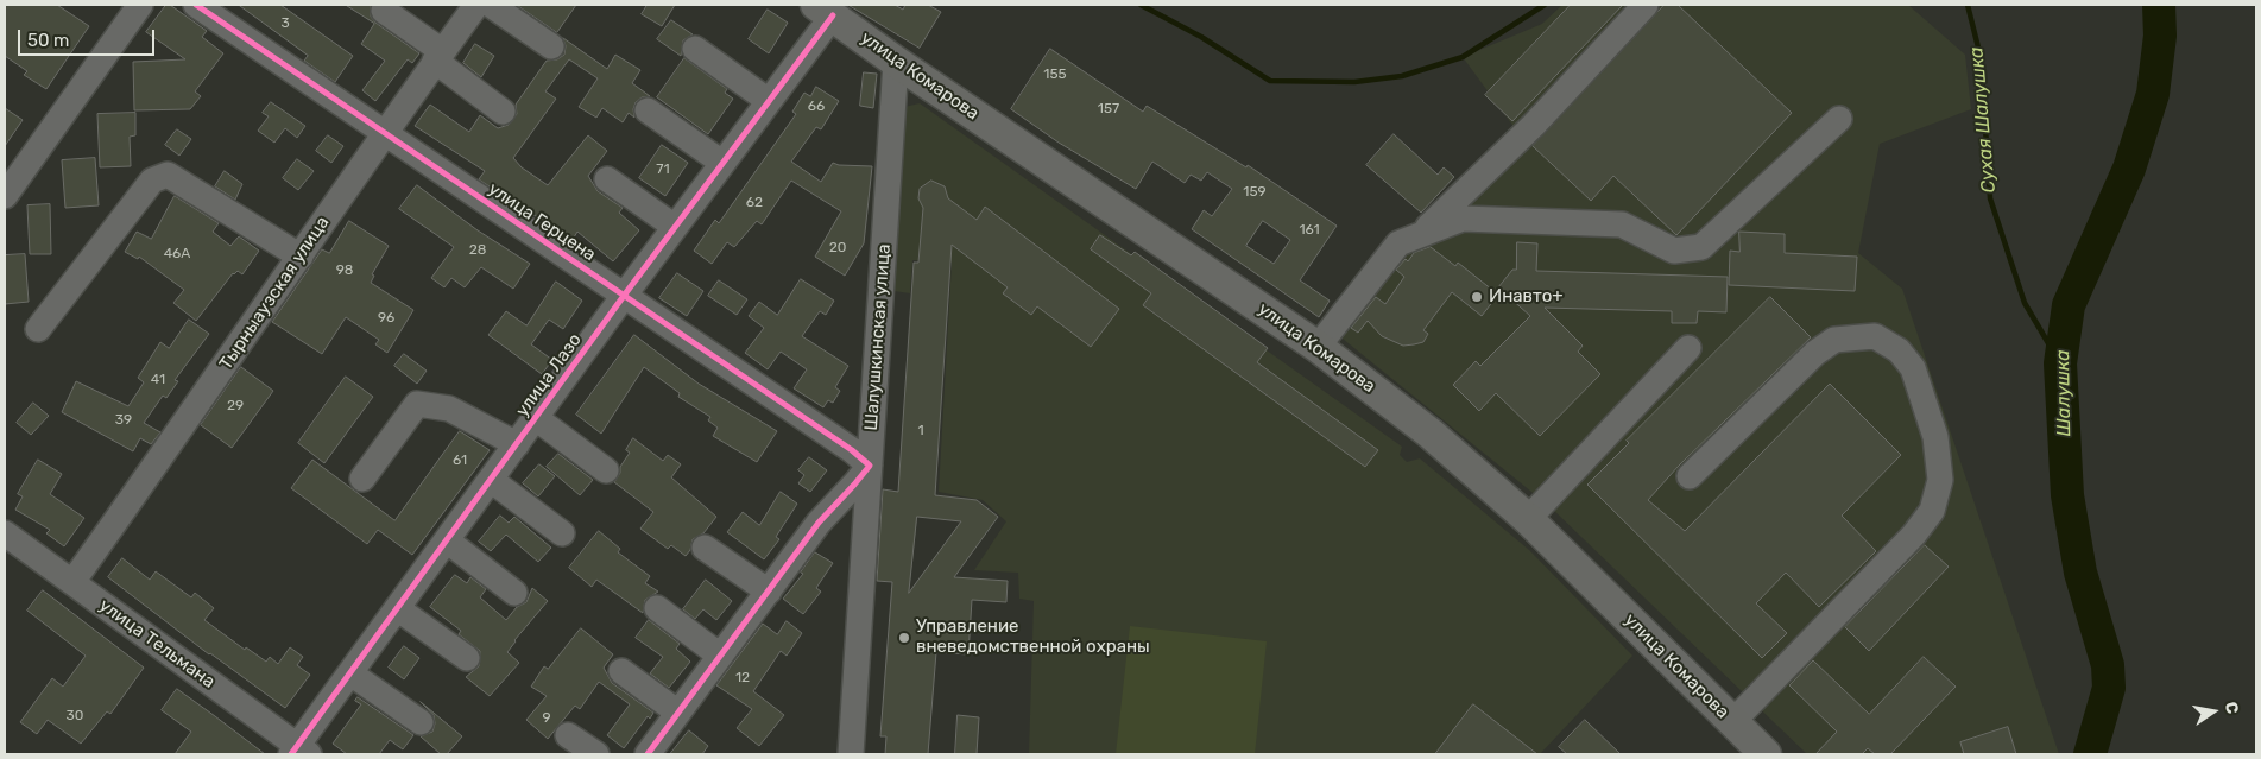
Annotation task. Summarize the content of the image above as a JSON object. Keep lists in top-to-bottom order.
{
  "streets": {
    "main road": ["улица Комарова"],
    "street": [
      "улица Герцена",
      "Тырныаузская улица",
      "Шалушкинская улица",
      "улица Лазо",
      "улица Тельмана"
    ]
  },
  "crossings": [
    ["улица Комарова", "Шалушкинская улица"],
    ["улица Комарова", "улица Лазо"],
    ["улица Герцена", "Тырныаузская улица"],
    ["улица Герцена", "Шалушкинская улица"],
    ["улица Герцена", "улица Лазо"],
    ["Тырныаузская улица", "улица Тельмана"],
    ["улица Лазо", "улица Тельмана"]
  ],
  "water": ["Сухая Шалушка", "Шалушка"],
  "places": ["Инавто+", "Управление вневедомственной охраны"],
  "house_numbers": [
    "3",
    "155",
    "66",
    "157",
    "71",
    "159",
    "62",
    "161",
    "20",
    "28",
    "46А",
    "98",
    "96",
    "41",
    "29",
    "39",
    "1",
    "61",
    "12",
    "30",
    "9"
  ],
  "scale_bar": "50 m",
  "north": "right"
}
